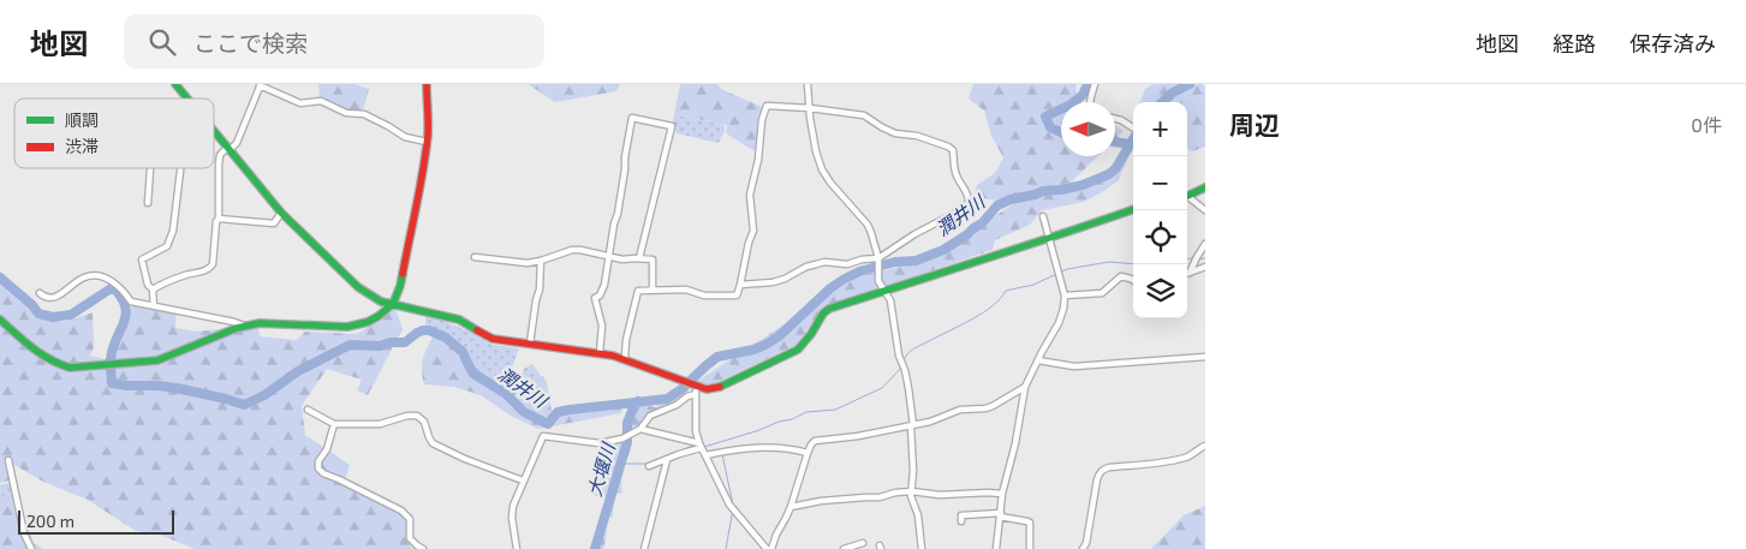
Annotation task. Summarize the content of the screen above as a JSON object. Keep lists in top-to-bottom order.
{
  "water": ["潤井川", "大堰川"],
  "legend": ["順調", "渋滞"],
  "scale_bar": "200 m",
  "north": "left",
  "page": {
    "header": "地図",
    "search": "ここで検索",
    "nav": ["地図", "経路", "保存済み"],
    "heading": ["周辺", "0件"],
    "map_buttons": ["+", "−"],
    "scale": "200 m"
  }
}
